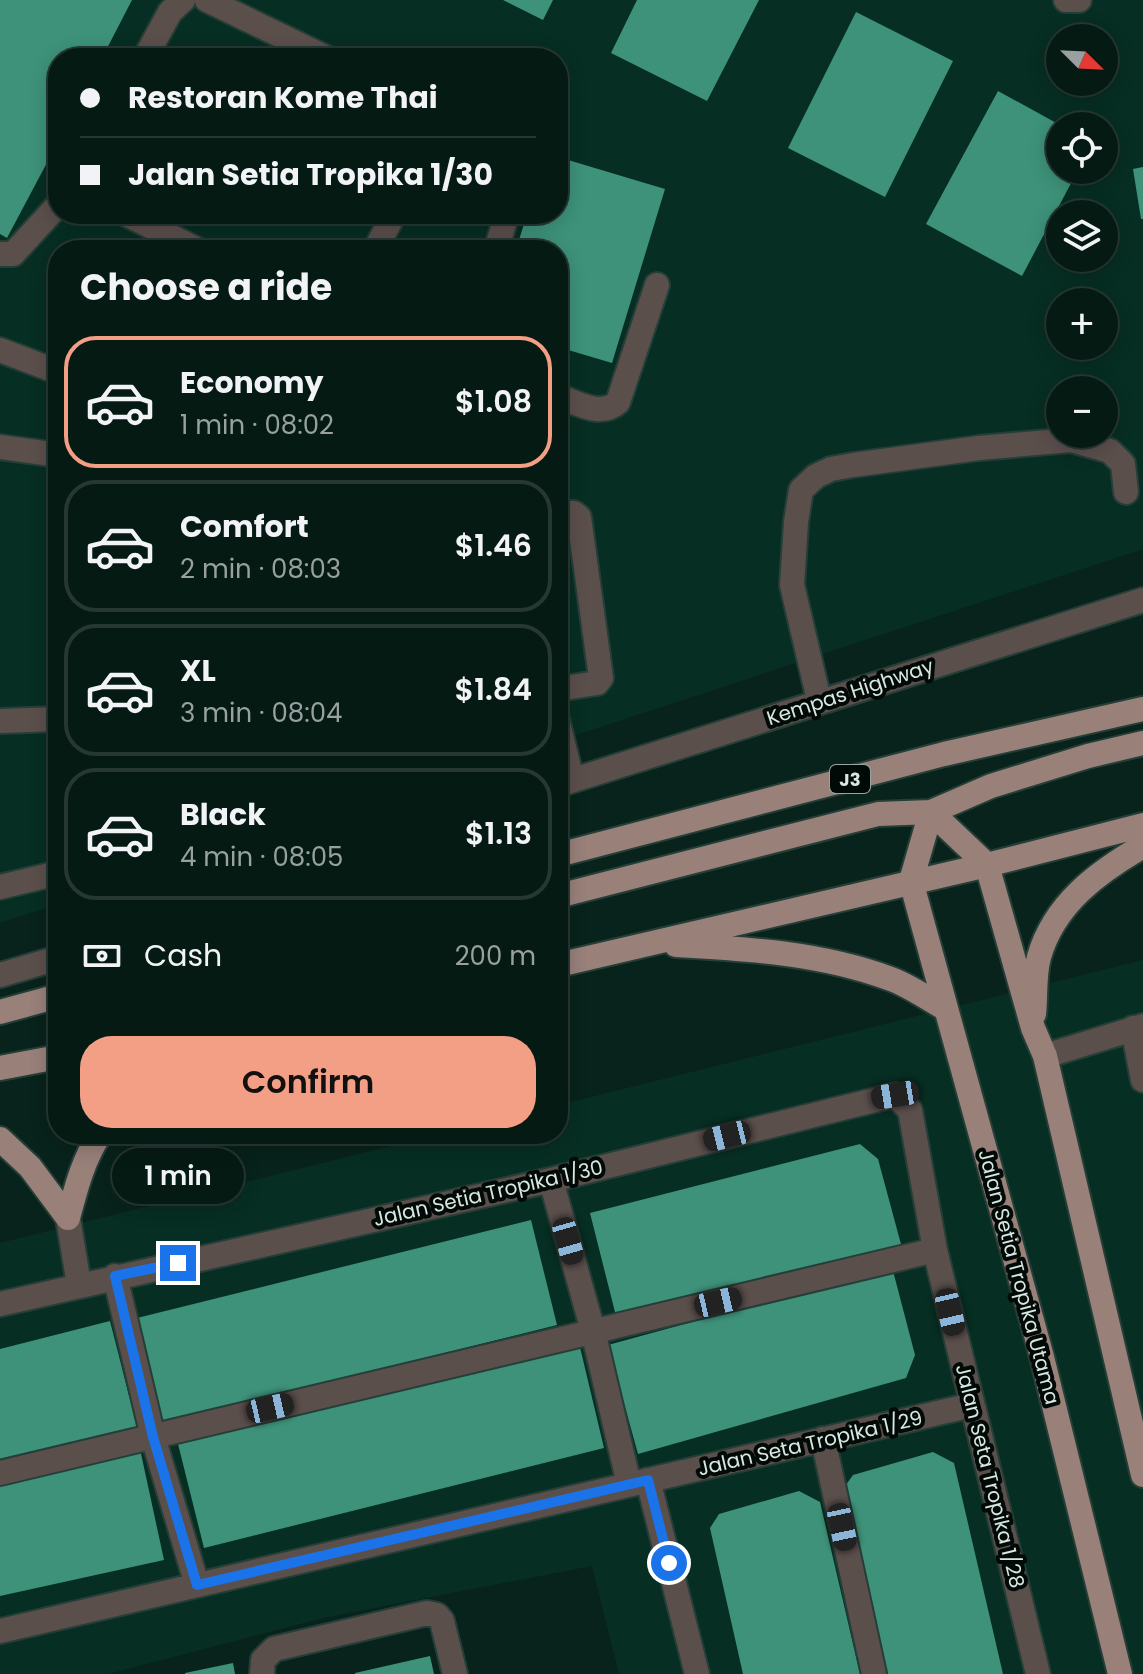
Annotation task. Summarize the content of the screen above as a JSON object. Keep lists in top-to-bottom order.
{
  "streets": {
    "main road": ["J3", "Jalan Setia Tropika Utama"],
    "street": [
      "Kempas Highway",
      "Jalan Setia Tropika 1/30",
      "Jalan Seta Tropika 1/29",
      "Jalan Seta Tropika 1/28"
    ]
  },
  "crossings": [
    ["Jalan Setia Tropika 1/30", "Jalan Seta Tropika 1/28"],
    ["Jalan Seta Tropika 1/29", "Jalan Seta Tropika 1/28"]
  ],
  "north": "bottom right",
  "page": {
    "map_buttons": ["+", "−"],
    "banner": ["Restoran Kome Thai", "Jalan Setia Tropika 1/30"],
    "heading": "Choose a ride",
    "list": [
      {
        "name": "Economy",
        "note": "1 min · 08:02",
        "value": "$1.08"
      },
      {
        "name": "Comfort",
        "note": "2 min · 08:03",
        "value": "$1.46"
      },
      {
        "name": "XL",
        "note": "3 min · 08:04",
        "value": "$1.84"
      },
      {
        "name": "Black",
        "note": "4 min · 08:05",
        "value": "$1.13"
      }
    ],
    "pay": ["Cash", "200 m"],
    "buttons": "Confirm",
    "bubble": "1 min"
  }
}
